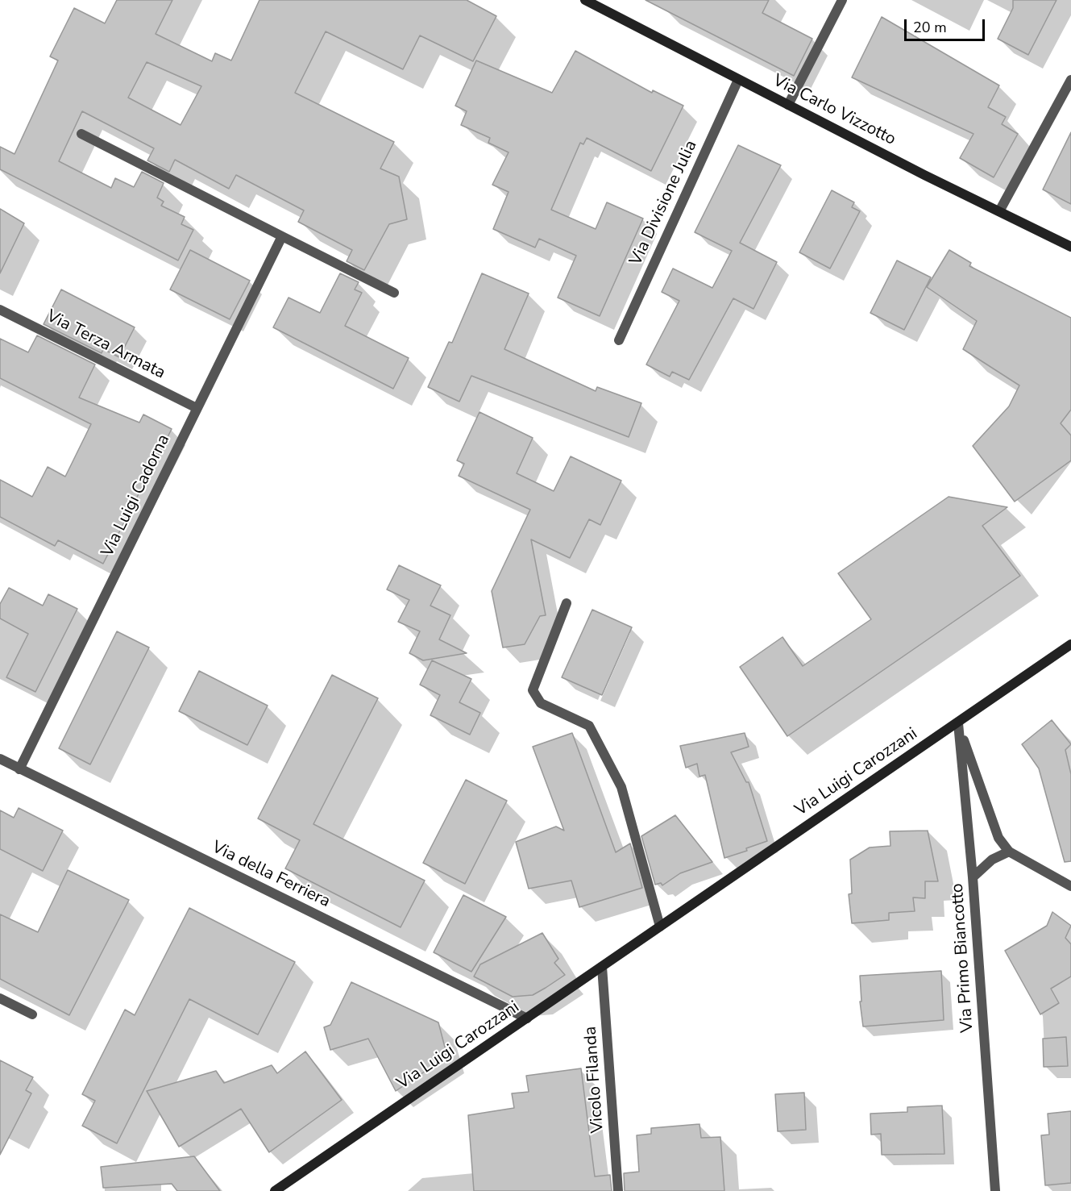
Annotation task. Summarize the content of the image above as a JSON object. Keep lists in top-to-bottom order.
{
  "streets": {
    "street": [
      "Via Carlo Vizzotto",
      "Via Divisione Julia",
      "Via Terza Armata",
      "Via Luigi Cadorna",
      "Via Luigi Carozzani",
      "Via della Ferriera",
      "Via Primo Biancotto",
      "Vicolo Filanda"
    ]
  },
  "crossings": [
    ["Via Carlo Vizzotto", "Via Divisione Julia"],
    ["Via Terza Armata", "Via Luigi Cadorna"],
    ["Via Luigi Cadorna", "Via della Ferriera"],
    ["Via Luigi Carozzani", "Via della Ferriera"],
    ["Via Luigi Carozzani", "Via Primo Biancotto"],
    ["Via Luigi Carozzani", "Vicolo Filanda"]
  ],
  "scale_bar": "20 m"
}
